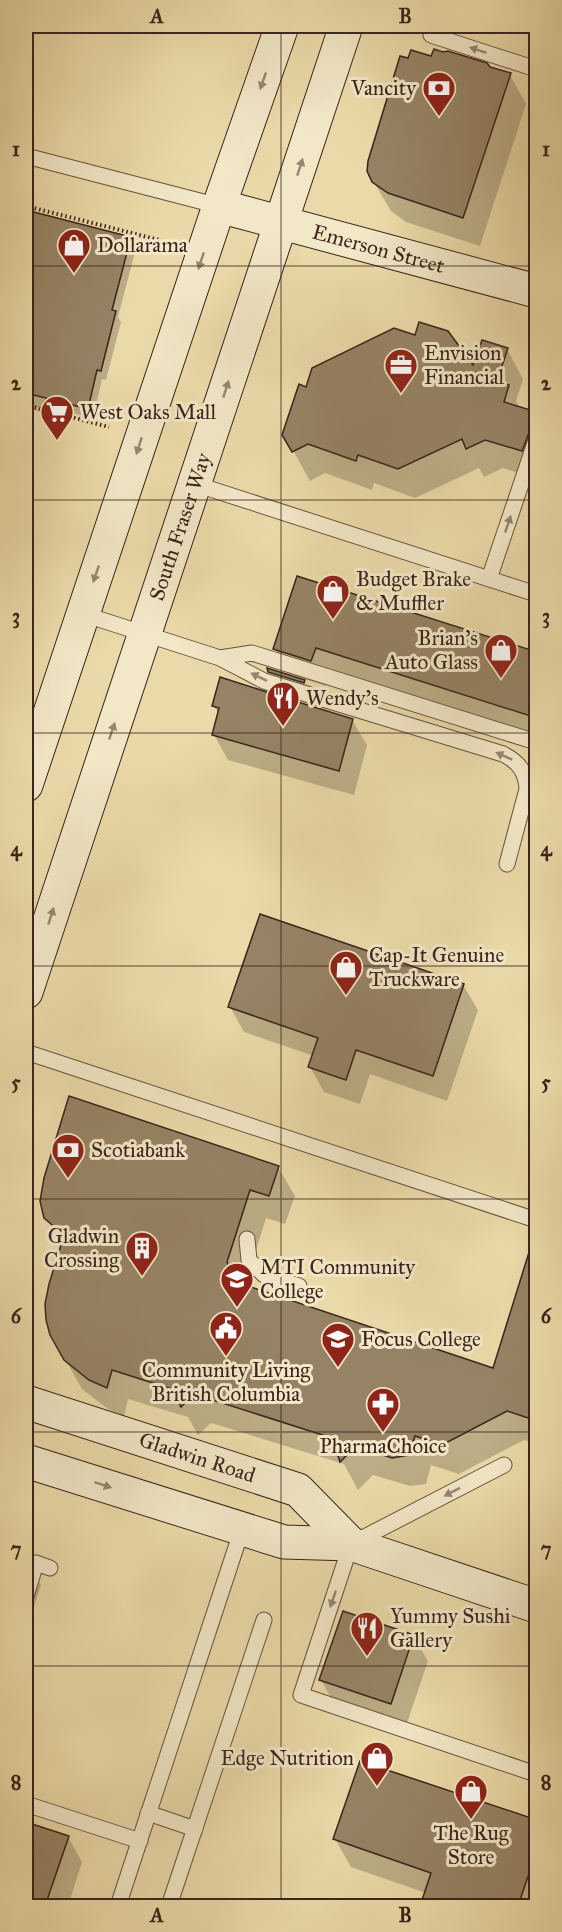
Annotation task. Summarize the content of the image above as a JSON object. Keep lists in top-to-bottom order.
{
  "streets": {
    "main road": ["Emerson Street", "South Fraser Way", "Gladwin Road"]
  },
  "crossings": [
    ["Emerson Street", "South Fraser Way"]
  ],
  "places": {
    "bank": ["Vancity", "Scotiabank"],
    "shop": [
      "Dollarama",
      "Budget Brake & Muffler",
      "Brian's Auto Glass",
      "Cap-It Genuine Truckware",
      "Edge Nutrition",
      "The Rug Store"
    ],
    "office": ["Envision Financial"],
    "supermarket": ["West Oaks Mall"],
    "restaurant": ["Wendy's", "Yummy Sushi Gallery"],
    "building": ["Gladwin Crossing"],
    "school or university": ["MTI Community College", "Focus College"],
    "public building": ["Community Living British Columbia"],
    "pharmacy": ["PharmaChoice"]
  },
  "grid": {
    "columns": ["A", "B"],
    "rows": [
      "1",
      "2",
      "3",
      "4",
      "5",
      "6",
      "7",
      "8"
    ]
  }
}
